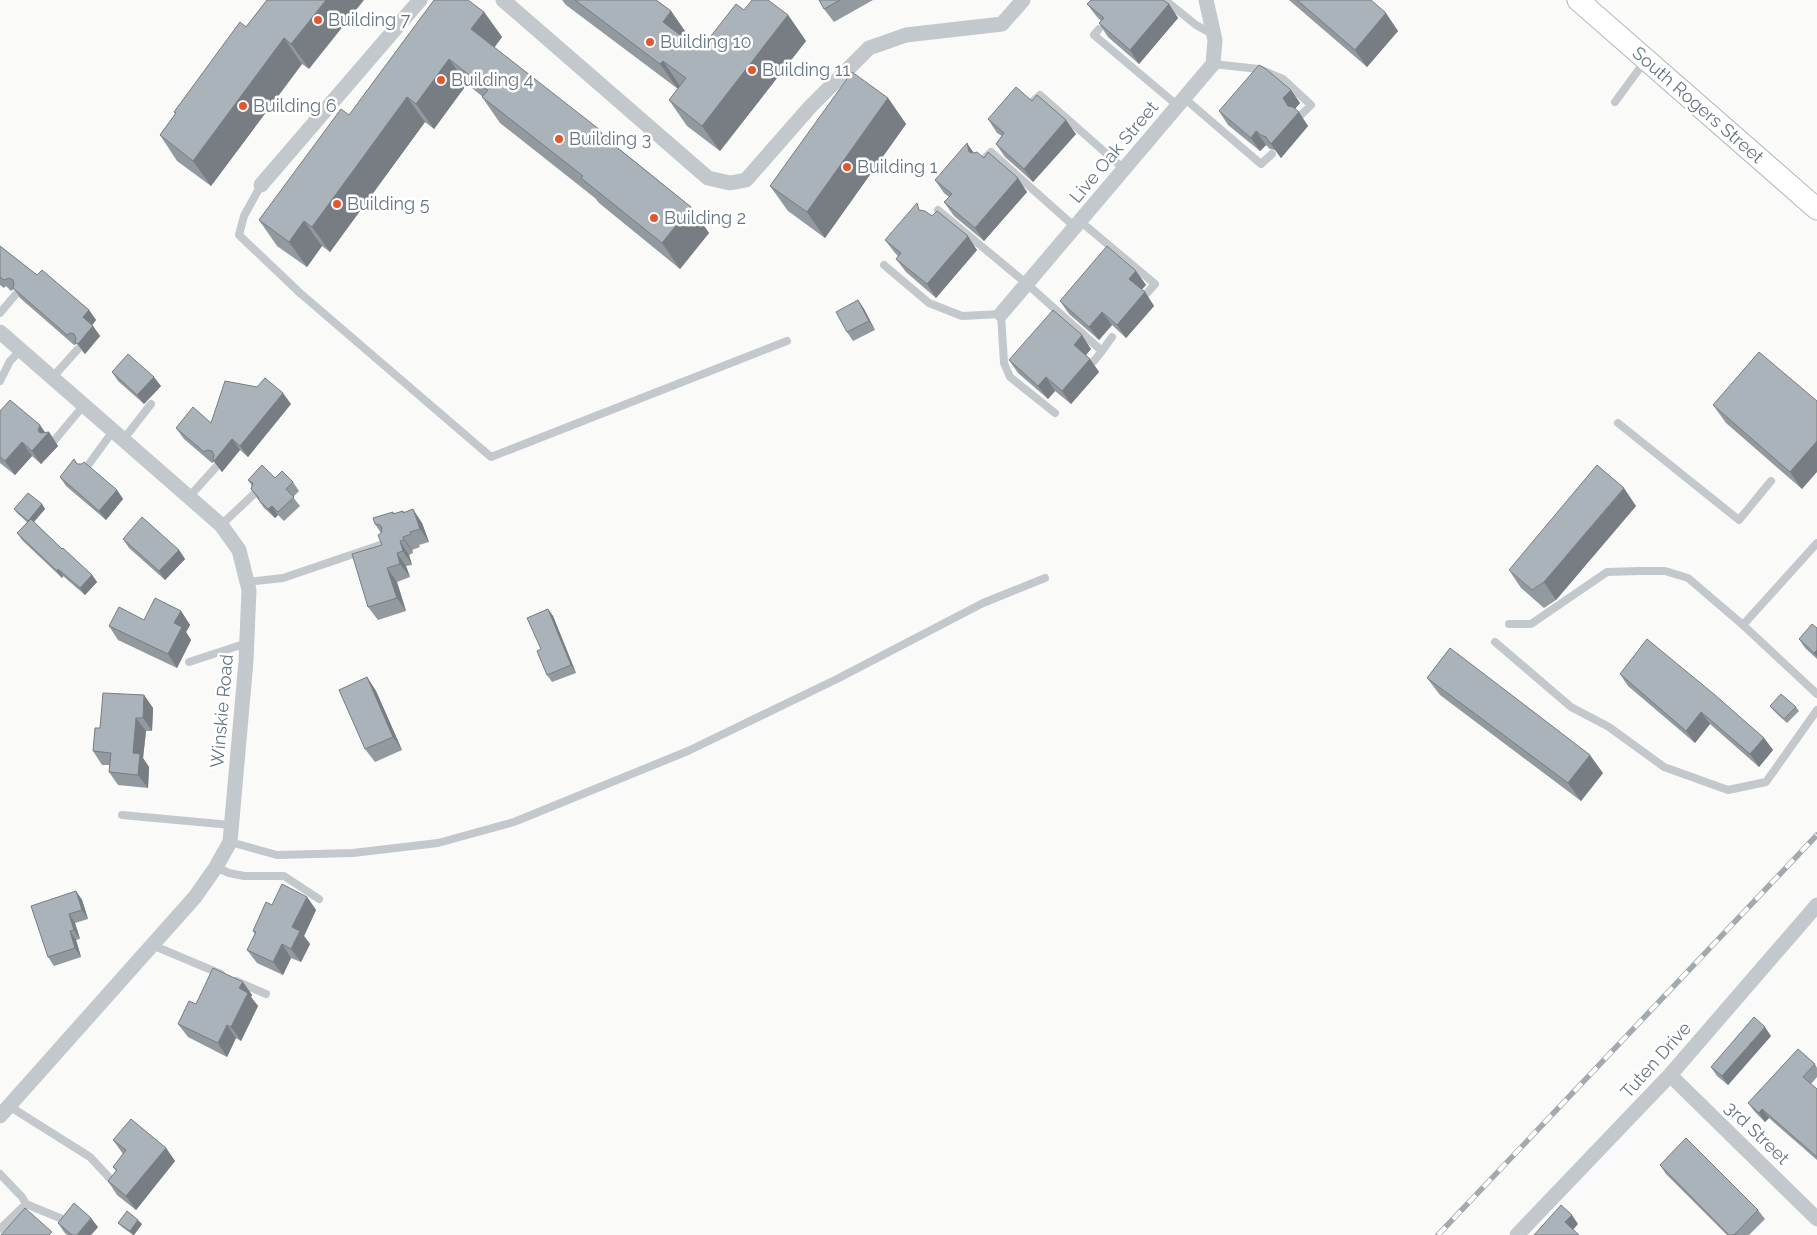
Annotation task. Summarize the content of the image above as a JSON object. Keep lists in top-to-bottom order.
{
  "streets": {
    "street": [
      "South Rogers Street",
      "Live Oak Street",
      "Winskie Road",
      "Tuten Drive",
      "3rd Street"
    ]
  },
  "crossings": [
    ["Tuten Drive", "3rd Street"]
  ],
  "places": [
    "Building 7",
    "Building 10",
    "Building 11",
    "Building 4",
    "Building 6",
    "Building 3",
    "Building 1",
    "Building 5",
    "Building 2"
  ]
}
